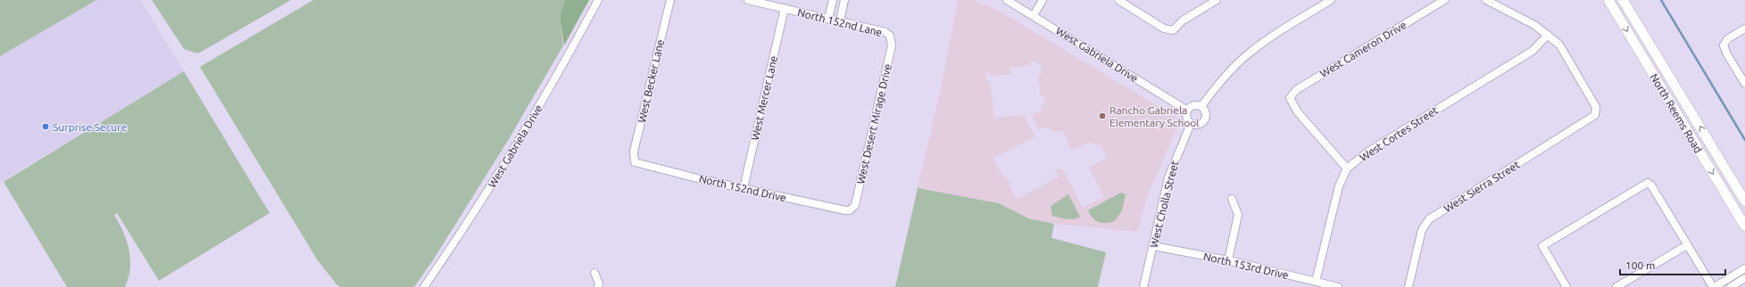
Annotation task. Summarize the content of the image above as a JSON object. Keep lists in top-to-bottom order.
{
  "streets": {
    "main road": ["North Reems Road"],
    "street": [
      "North 152nd Lane",
      "West Cameron Drive",
      "West Gabriela Drive",
      "West Becker Lane",
      "West Mercer Lane",
      "West Desert Mirage Drive",
      "West Cortes Street",
      "West Sierra Street",
      "North 152nd Drive",
      "West Cholla Street",
      "North 153rd Drive"
    ]
  },
  "crossings": [
    ["North 152nd Lane", "West Mercer Lane"],
    ["North 152nd Lane", "West Desert Mirage Drive"],
    ["West Cameron Drive", "West Cortes Street"],
    ["West Gabriela Drive", "West Cholla Street"],
    ["West Becker Lane", "North 152nd Drive"],
    ["West Mercer Lane", "North 152nd Drive"],
    ["West Desert Mirage Drive", "North 152nd Drive"],
    ["West Cortes Street", "West Sierra Street"],
    ["West Cortes Street", "North 153rd Drive"],
    ["West Cholla Street", "North 153rd Drive"]
  ],
  "places": ["Rancho Gabriela Elementary School", "Surprise Secure"],
  "scale_bar": "100 m"
}
